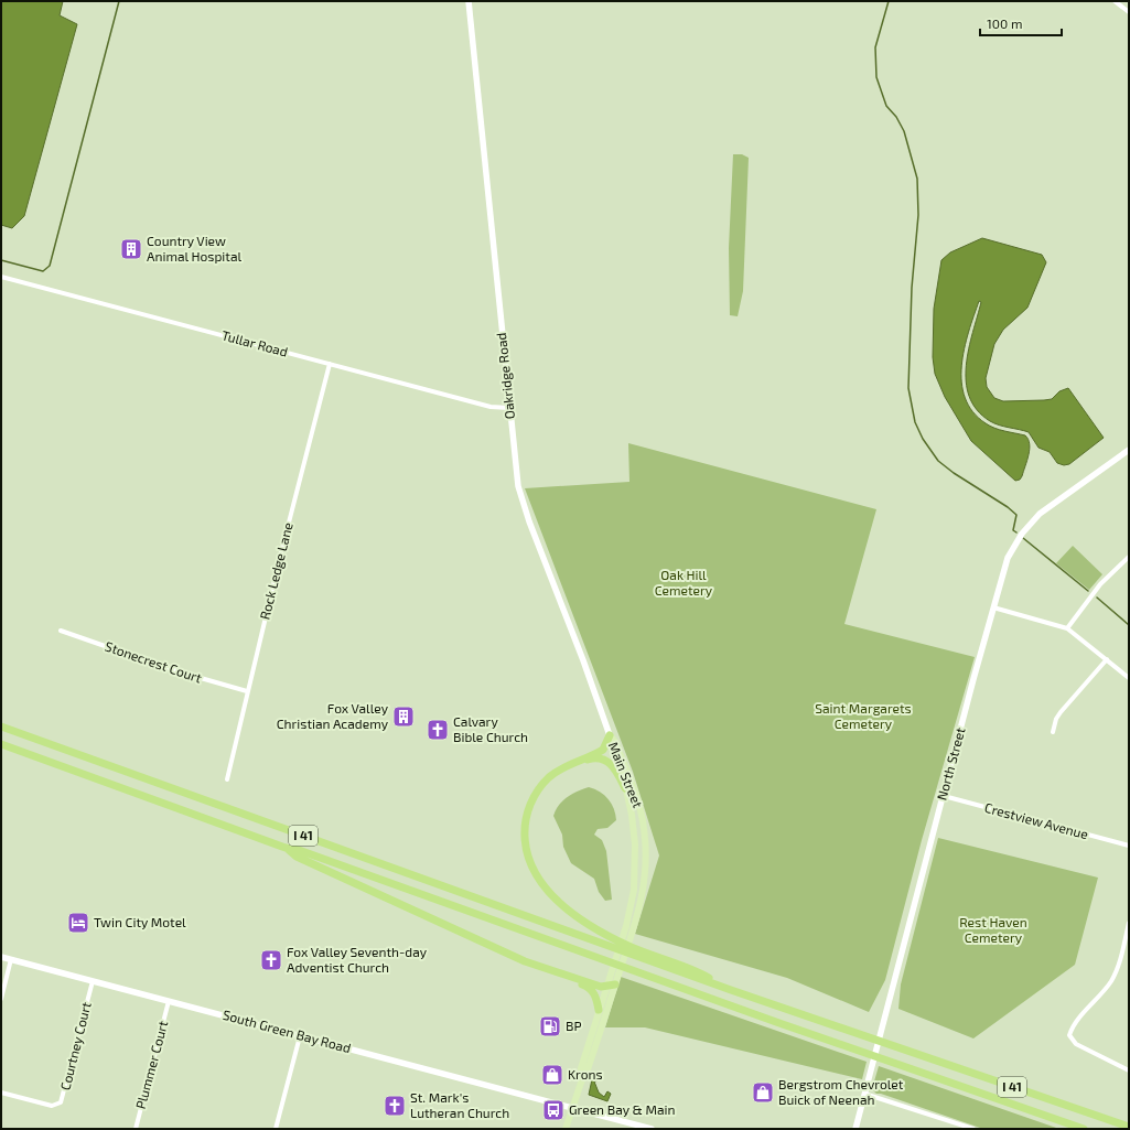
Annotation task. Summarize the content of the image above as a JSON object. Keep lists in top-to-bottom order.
{
  "streets": {
    "highway": ["I 41"],
    "main road": ["Main Street"],
    "street": [
      "Tullar Road",
      "Oakridge Road",
      "Rock Ledge Lane",
      "Stonecrest Court",
      "North Street",
      "Crestview Avenue",
      "South Green Bay Road",
      "Courtney Court",
      "Plummer Court"
    ]
  },
  "crossings": [
    ["Tullar Road", "Oakridge Road"],
    ["Tullar Road", "Rock Ledge Lane"],
    ["Oakridge Road", "Main Street"],
    ["Rock Ledge Lane", "Stonecrest Court"],
    ["North Street", "Crestview Avenue"],
    ["Main Street", "I 41"],
    ["Main Street", "South Green Bay Road"],
    ["South Green Bay Road", "Courtney Court"],
    ["South Green Bay Road", "Plummer Court"]
  ],
  "parks": ["Oak Hill Cemetery", "Saint Margarets Cemetery", "Rest Haven Cemetery"],
  "places": {
    "building": ["Country View Animal Hospital", "Fox Valley Christian Academy"],
    "church": ["Calvary Bible Church", "Fox Valley Seventh-day Adventist Church", "St. Mark's Lutheran Church"],
    "hotel": ["Twin City Motel"],
    "fuel station": ["BP"],
    "shop": ["Krons", "Bergstrom Chevrolet Buick of Neenah"],
    "bus stop": ["Green Bay & Main"]
  },
  "scale_bar": "100 m"
}
